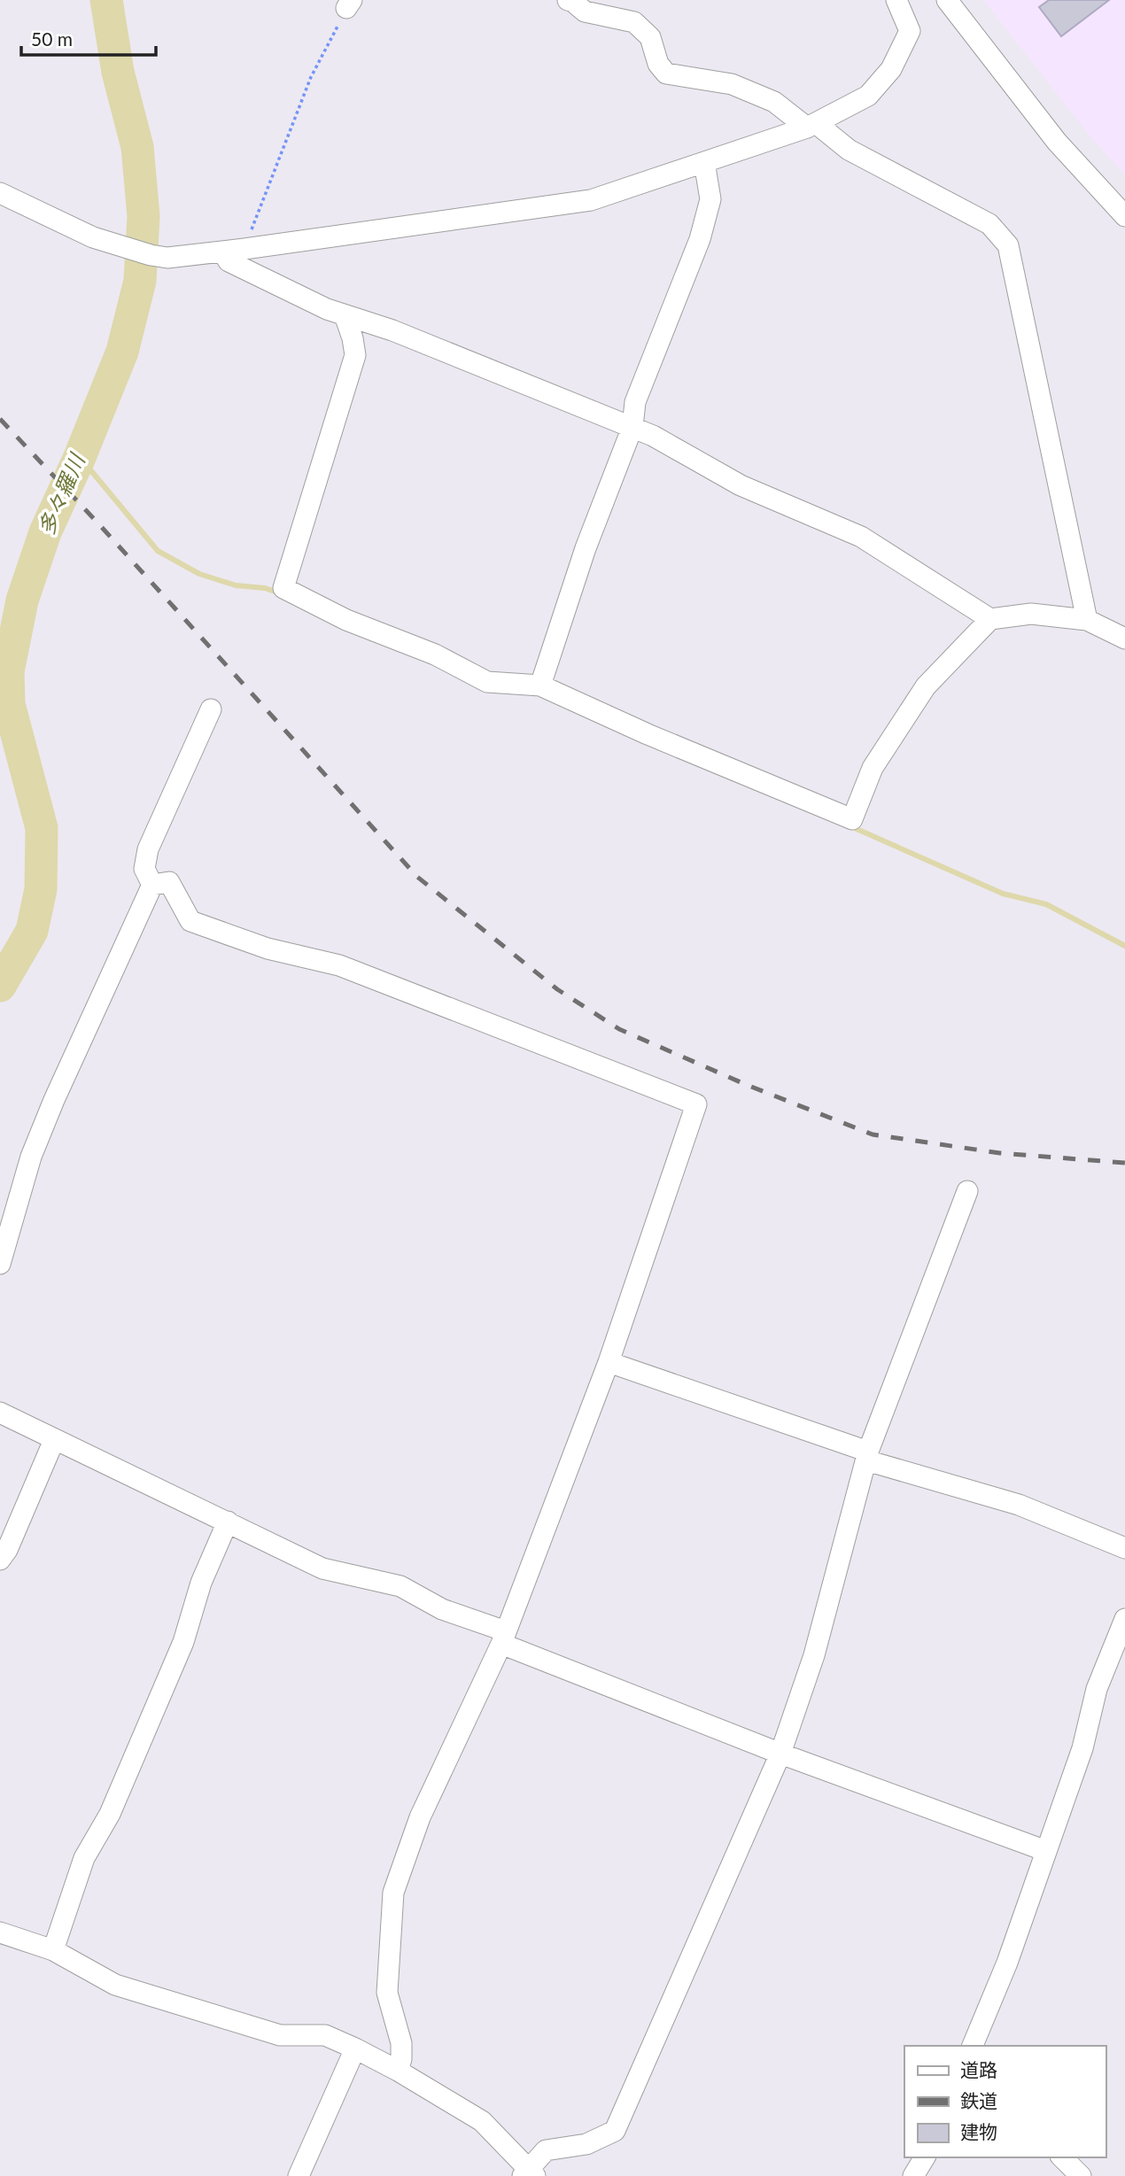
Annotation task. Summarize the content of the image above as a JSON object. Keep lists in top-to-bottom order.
{
  "water": ["多々羅川"],
  "legend": ["道路", "鉄道", "建物"],
  "scale_bar": "50 m"
}
